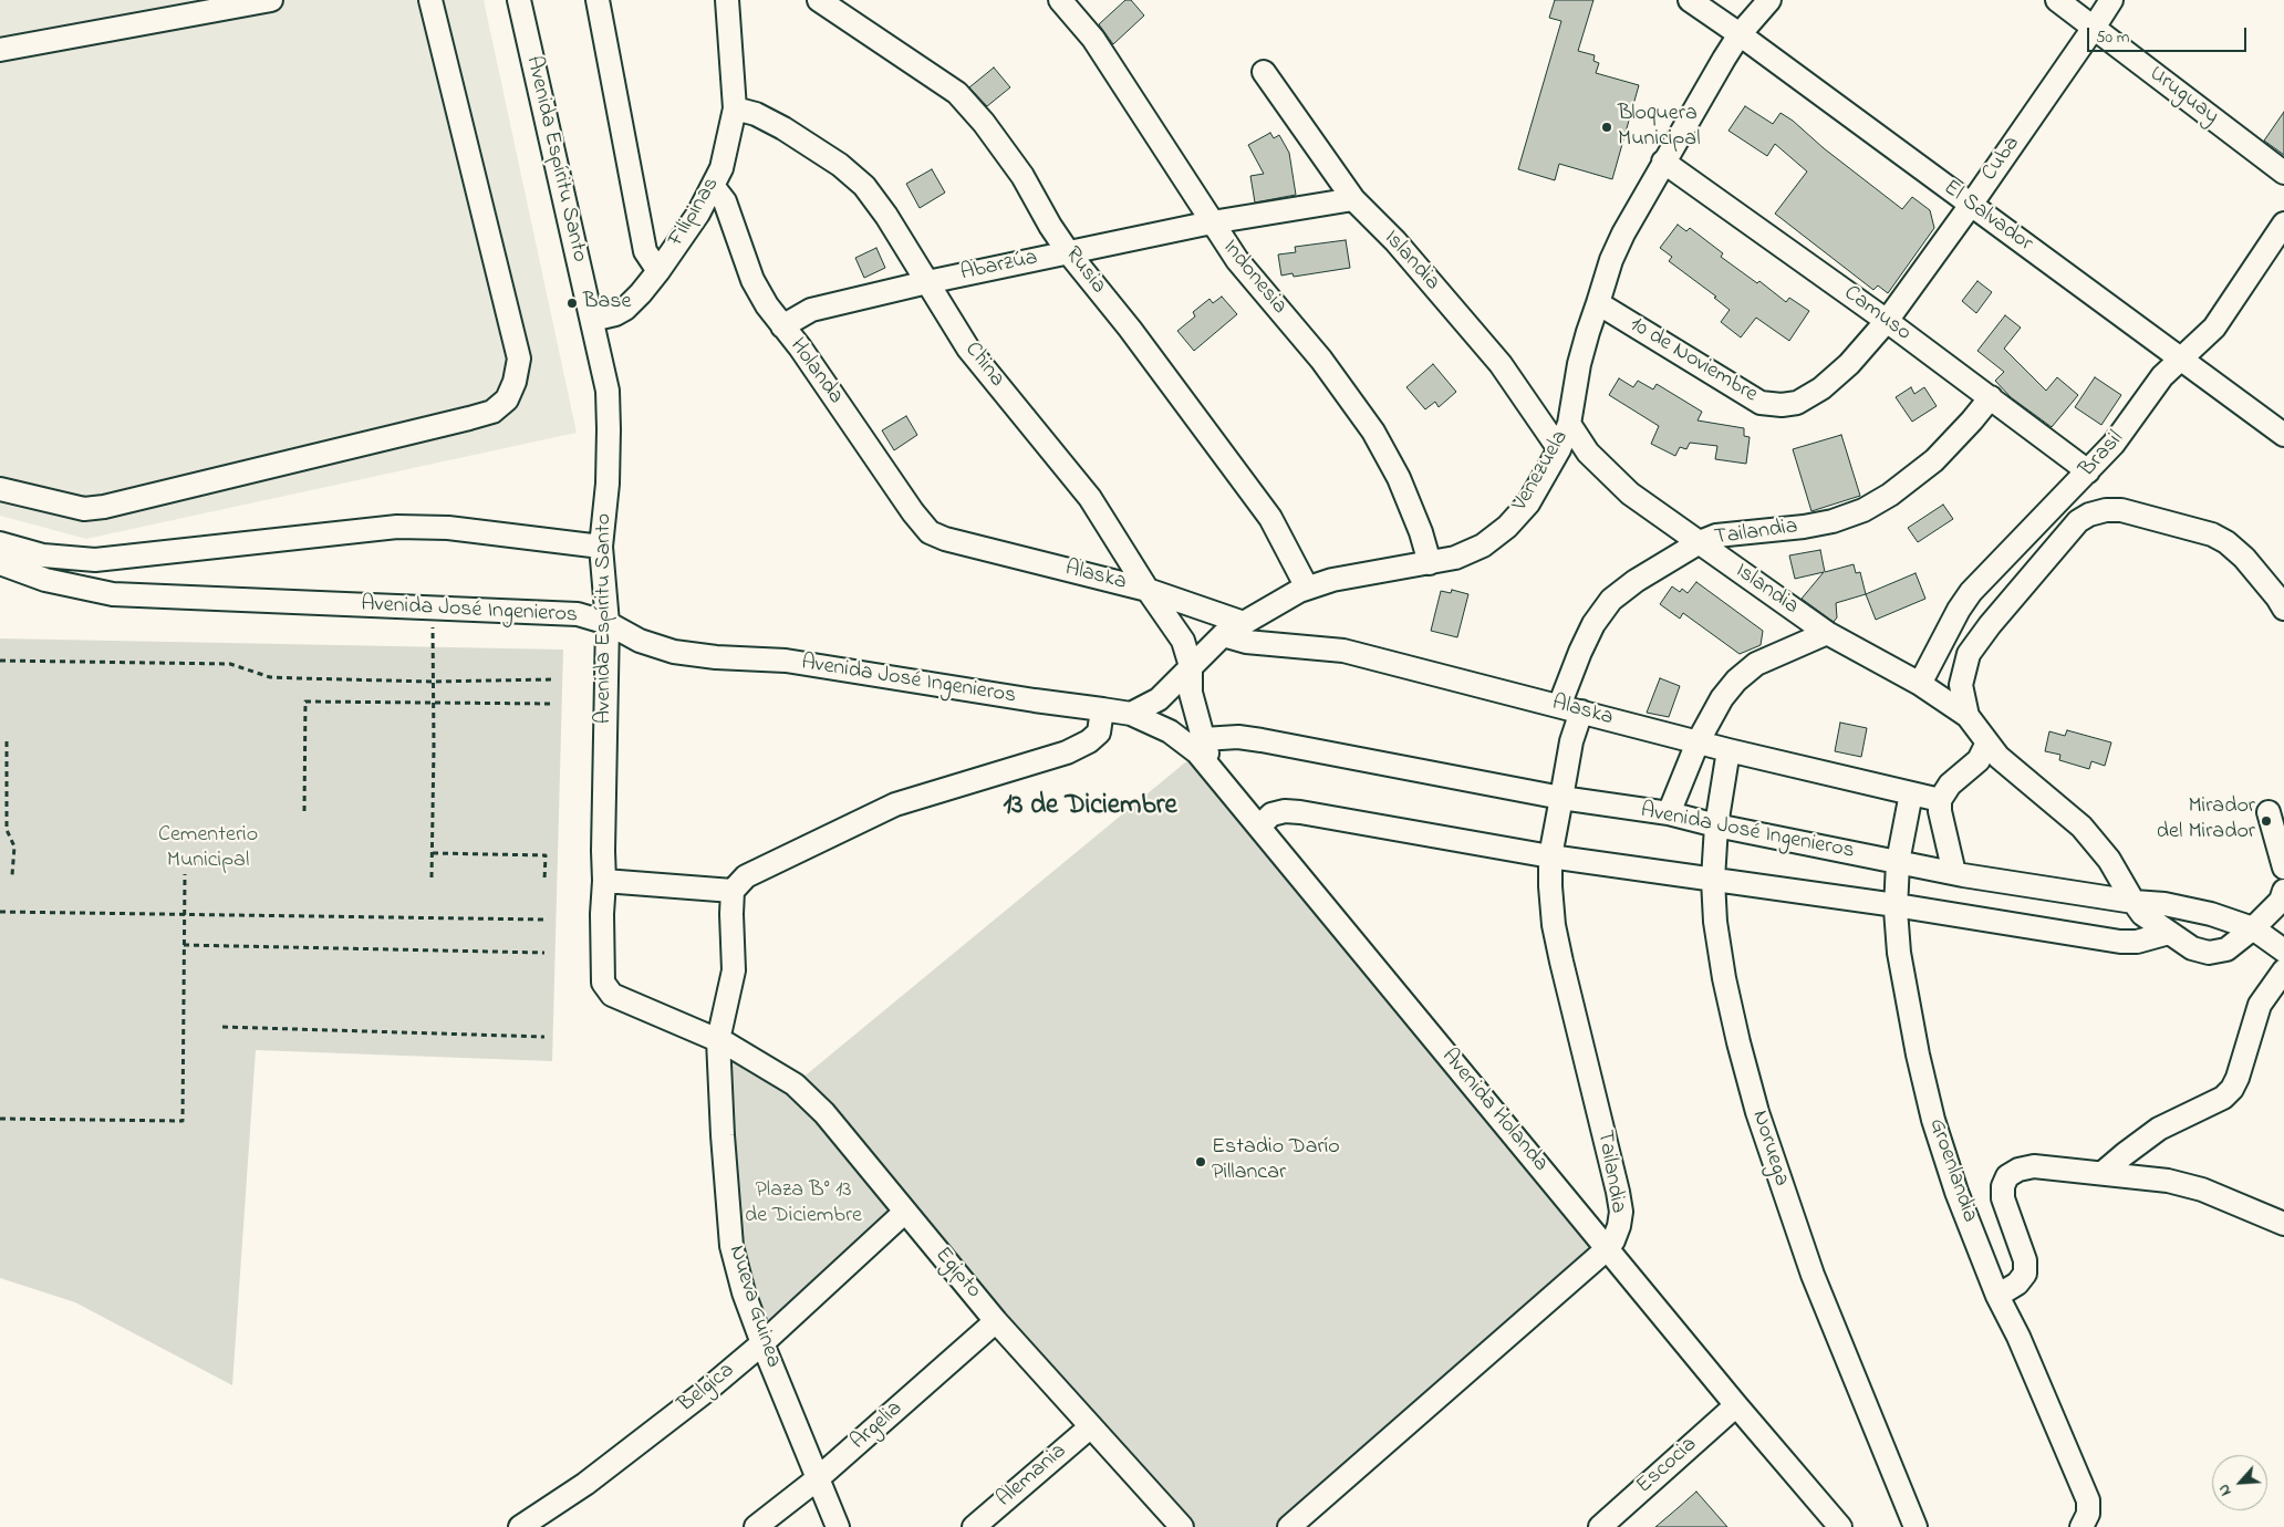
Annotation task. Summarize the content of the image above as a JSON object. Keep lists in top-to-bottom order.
{
  "streets": {
    "street": [
      "Uruguay",
      "Avenida Espíritu Santo",
      "Cuba",
      "Filipinas",
      "El Salvador",
      "Islandia",
      "Abarzúa",
      "Rusia",
      "Indonesia",
      "Camuso",
      "10 de Noviembre",
      "China",
      "Holanda",
      "Brasil",
      "Venezuela",
      "Tailandia",
      "Alaska",
      "Avenida José Ingenieros",
      "Avenida Holanda",
      "Noruega",
      "Groenlandia",
      "Egipto",
      "Nueva Guinea",
      "Belgica",
      "Argelia",
      "Escocia",
      "Alemania"
    ]
  },
  "crossings": [
    ["Uruguay", "Cuba"],
    ["Avenida Espíritu Santo", "Filipinas"],
    ["Avenida Espíritu Santo", "Avenida José Ingenieros"],
    ["Avenida Espíritu Santo", "Egipto"],
    ["Avenida Espíritu Santo", "Nueva Guinea"],
    ["Cuba", "El Salvador"],
    ["Cuba", "Camuso"],
    ["Cuba", "10 de Noviembre"],
    ["Filipinas", "China"],
    ["Filipinas", "Holanda"],
    ["El Salvador", "Brasil"],
    ["El Salvador", "Venezuela"],
    ["Islandia", "Abarzúa"],
    ["Islandia", "Brasil"],
    ["Islandia", "Venezuela"],
    ["Islandia", "Tailandia"],
    ["Abarzúa", "Rusia"],
    ["Abarzúa", "Indonesia"],
    ["Abarzúa", "China"],
    ["Abarzúa", "Holanda"],
    ["Rusia", "Venezuela"],
    ["Indonesia", "Venezuela"],
    ["Camuso", "Brasil"],
    ["Camuso", "Venezuela"],
    ["Camuso", "Tailandia"],
    ["10 de Noviembre", "Venezuela"],
    ["China", "Venezuela"],
    ["China", "Alaska"],
    ["China", "Avenida José Ingenieros"],
    ["China", "Avenida Holanda"],
    ["Holanda", "Alaska"],
    ["Venezuela", "Alaska"],
    ["Venezuela", "Avenida José Ingenieros"],
    ["Venezuela", "Avenida Holanda"],
    ["Tailandia", "Alaska"],
    ["Tailandia", "Avenida José Ingenieros"],
    ["Tailandia", "Avenida Holanda"],
    ["Alaska", "Noruega"],
    ["Alaska", "Groenlandia"],
    ["Avenida José Ingenieros", "Avenida Holanda"],
    ["Avenida José Ingenieros", "Noruega"],
    ["Avenida José Ingenieros", "Groenlandia"],
    ["Avenida Holanda", "Escocia"],
    ["Egipto", "Nueva Guinea"],
    ["Egipto", "Belgica"],
    ["Egipto", "Argelia"],
    ["Egipto", "Alemania"],
    ["Nueva Guinea", "Belgica"],
    ["Nueva Guinea", "Argelia"]
  ],
  "districts": ["13 de Diciembre"],
  "parks": ["Cementerio Municipal", "Plaza B° 13 de Diciembre"],
  "places": [
    "Bloquera Municipal",
    "Base",
    "Mirador del Mirador",
    "Estadio Darío Pillancar"
  ],
  "scale_bar": "50 m",
  "north": "bottom left"
}
